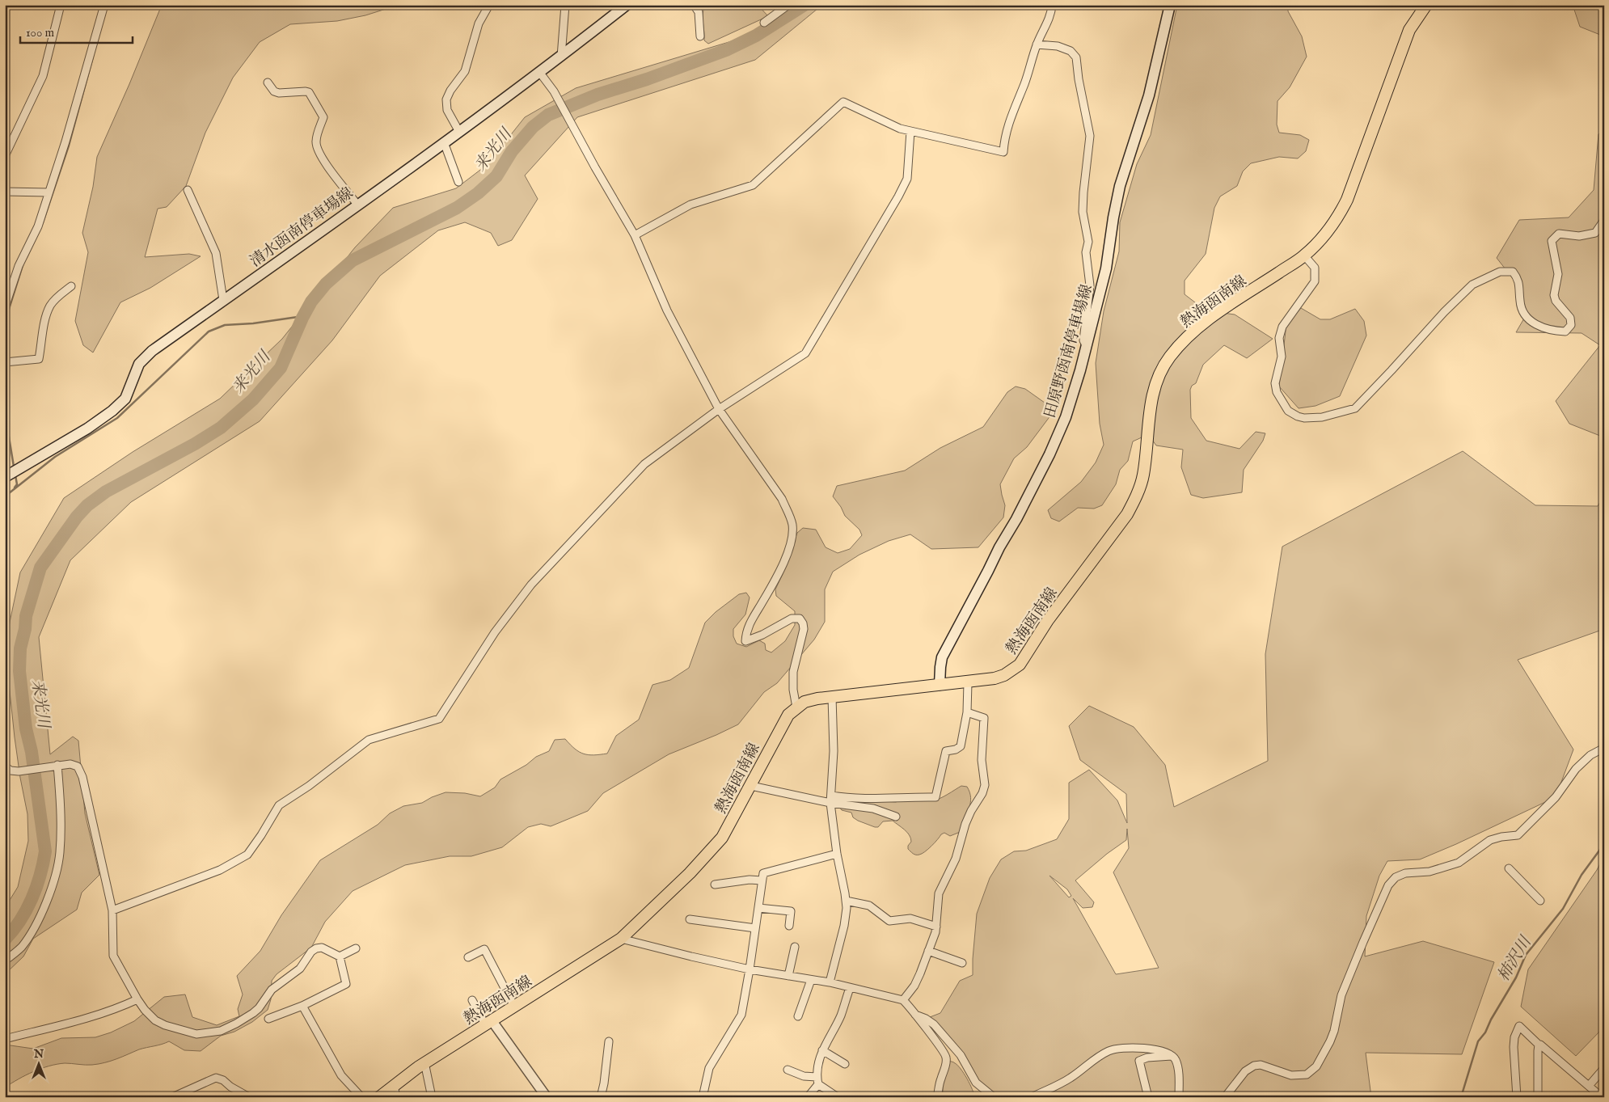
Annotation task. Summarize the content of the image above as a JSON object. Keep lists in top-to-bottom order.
{
  "streets": {
    "main road": ["清水函南停車場線", "熱海函南線", "田原野函南停車場線"]
  },
  "crossings": [
    ["熱海函南線", "田原野函南停車場線"]
  ],
  "water": ["来光川", "柿沢川"],
  "scale_bar": "100 m",
  "north": "top"
}
